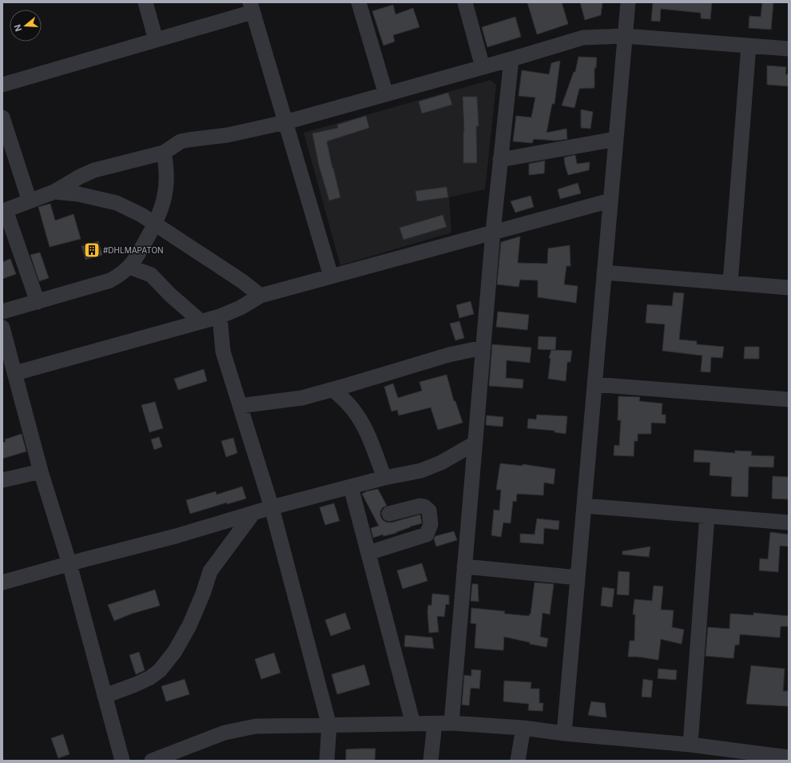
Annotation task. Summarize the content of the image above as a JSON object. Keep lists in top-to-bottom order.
{
  "places": {
    "building": ["#DHLMAPATON"]
  },
  "north": "left"
}
